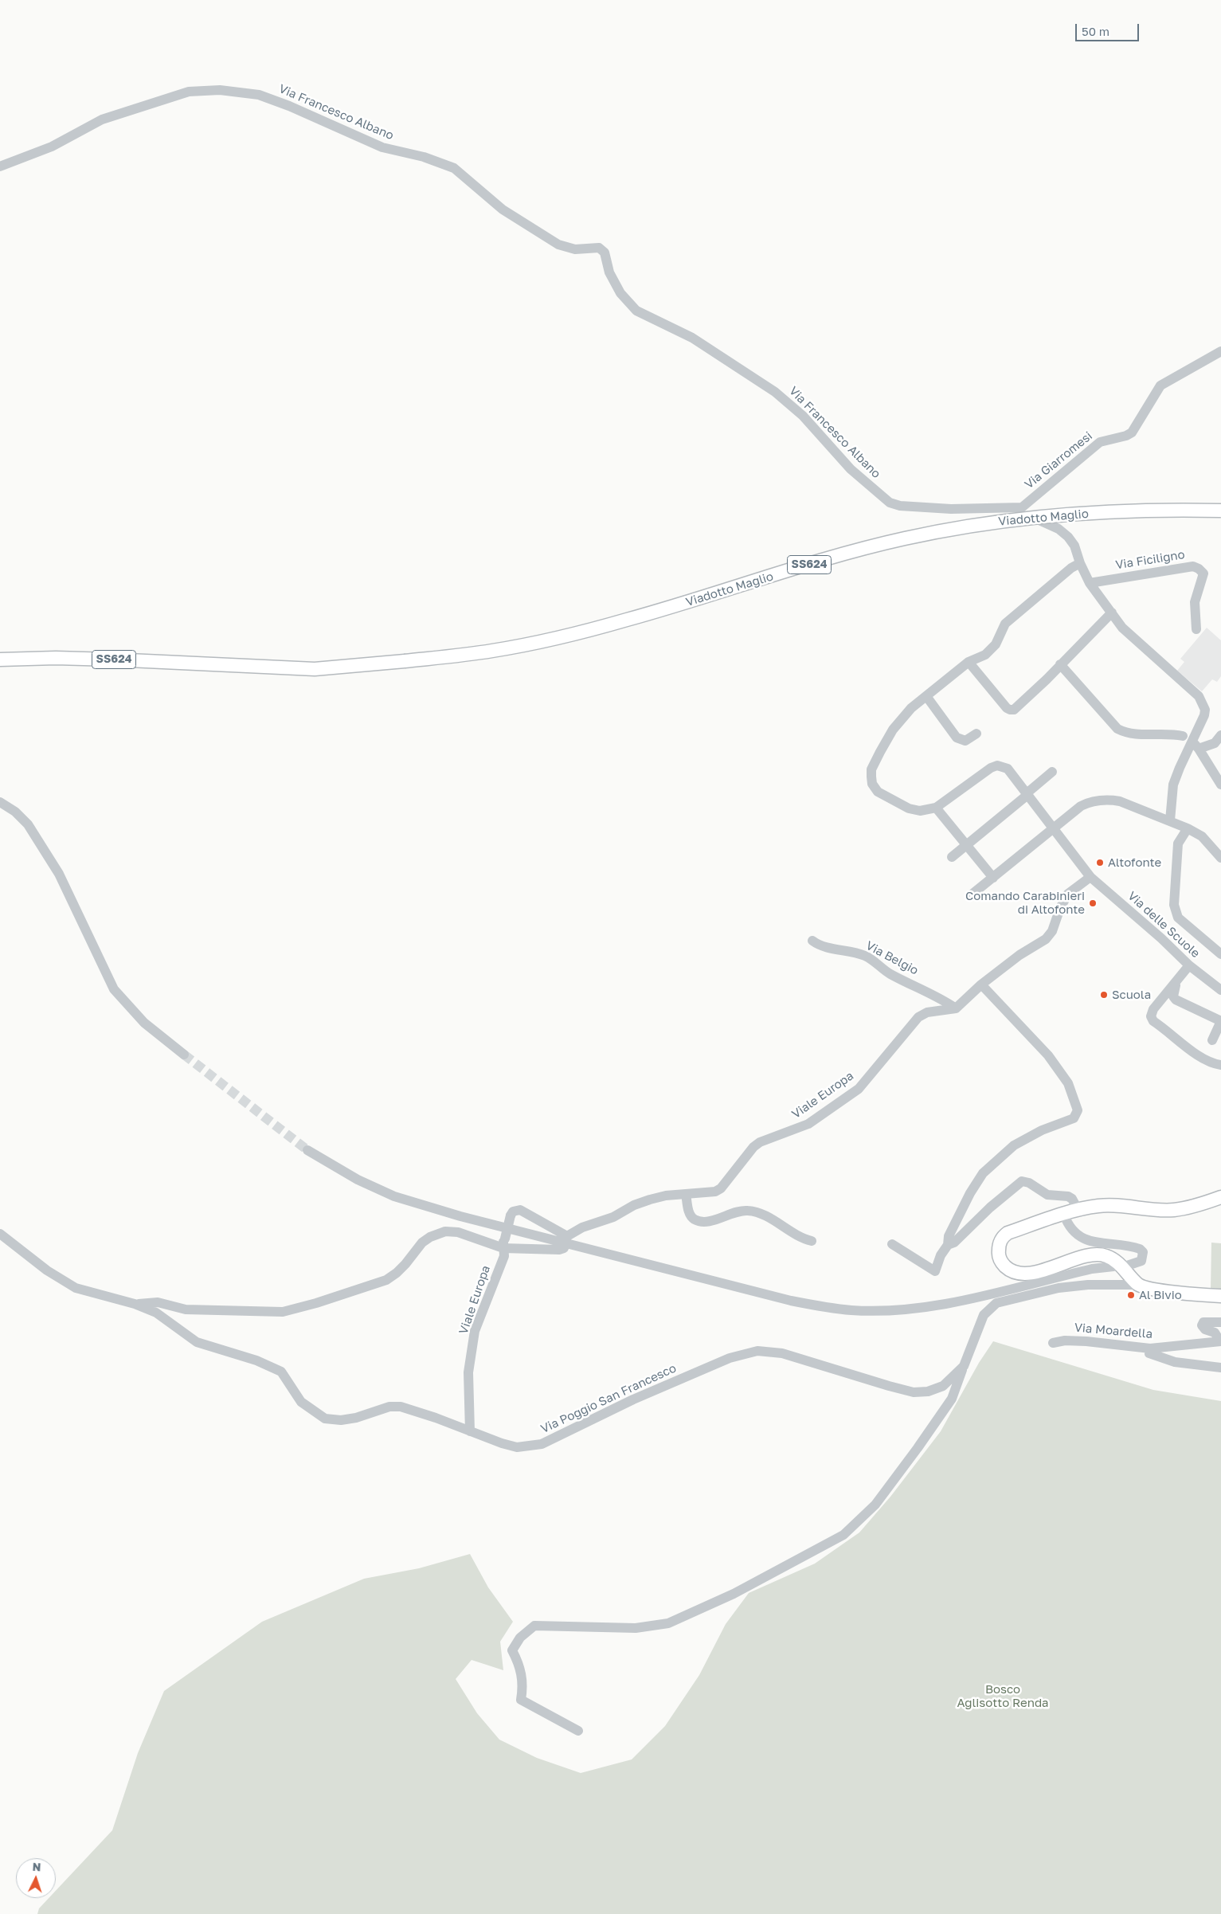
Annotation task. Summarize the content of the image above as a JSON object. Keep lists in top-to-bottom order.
{
  "streets": {
    "main road": ["Viadotto Maglio", "SS624"],
    "street": [
      "Via Francesco Albano",
      "Via Giarromesi",
      "Via Ficiligno",
      "Via delle Scuole",
      "Via Belgio",
      "Viale Europa",
      "Via Moardella",
      "Via Poggio San Francesco"
    ]
  },
  "crossings": [
    ["Via Francesco Albano", "Via Giarromesi"],
    ["Via Belgio", "Viale Europa"],
    ["Viale Europa", "Via Poggio San Francesco"]
  ],
  "parks": ["Bosco Aglisotto Renda"],
  "places": [
    "Altofonte",
    "Comando Carabinieri di Altofonte",
    "Scuola",
    "Al Bivio"
  ],
  "scale_bar": "50 m",
  "north": "top"
}
